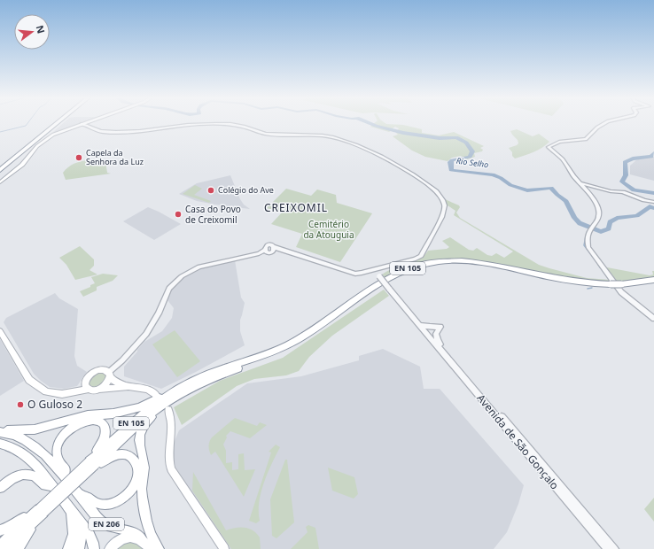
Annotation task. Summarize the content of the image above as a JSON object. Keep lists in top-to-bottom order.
{
  "streets": {
    "main road": ["EN 105", "EN 206"],
    "street": ["Avenida de São Gonçalo"]
  },
  "districts": ["CREIXOMIL"],
  "water": ["Rio Selho"],
  "parks": ["Cemitério da Atouguia"],
  "places": [
    "Capela da Senhora da Luz",
    "Colégio do Ave",
    "Casa do Povo de Creixomil",
    "O Guloso 2"
  ],
  "north": "right"
}
